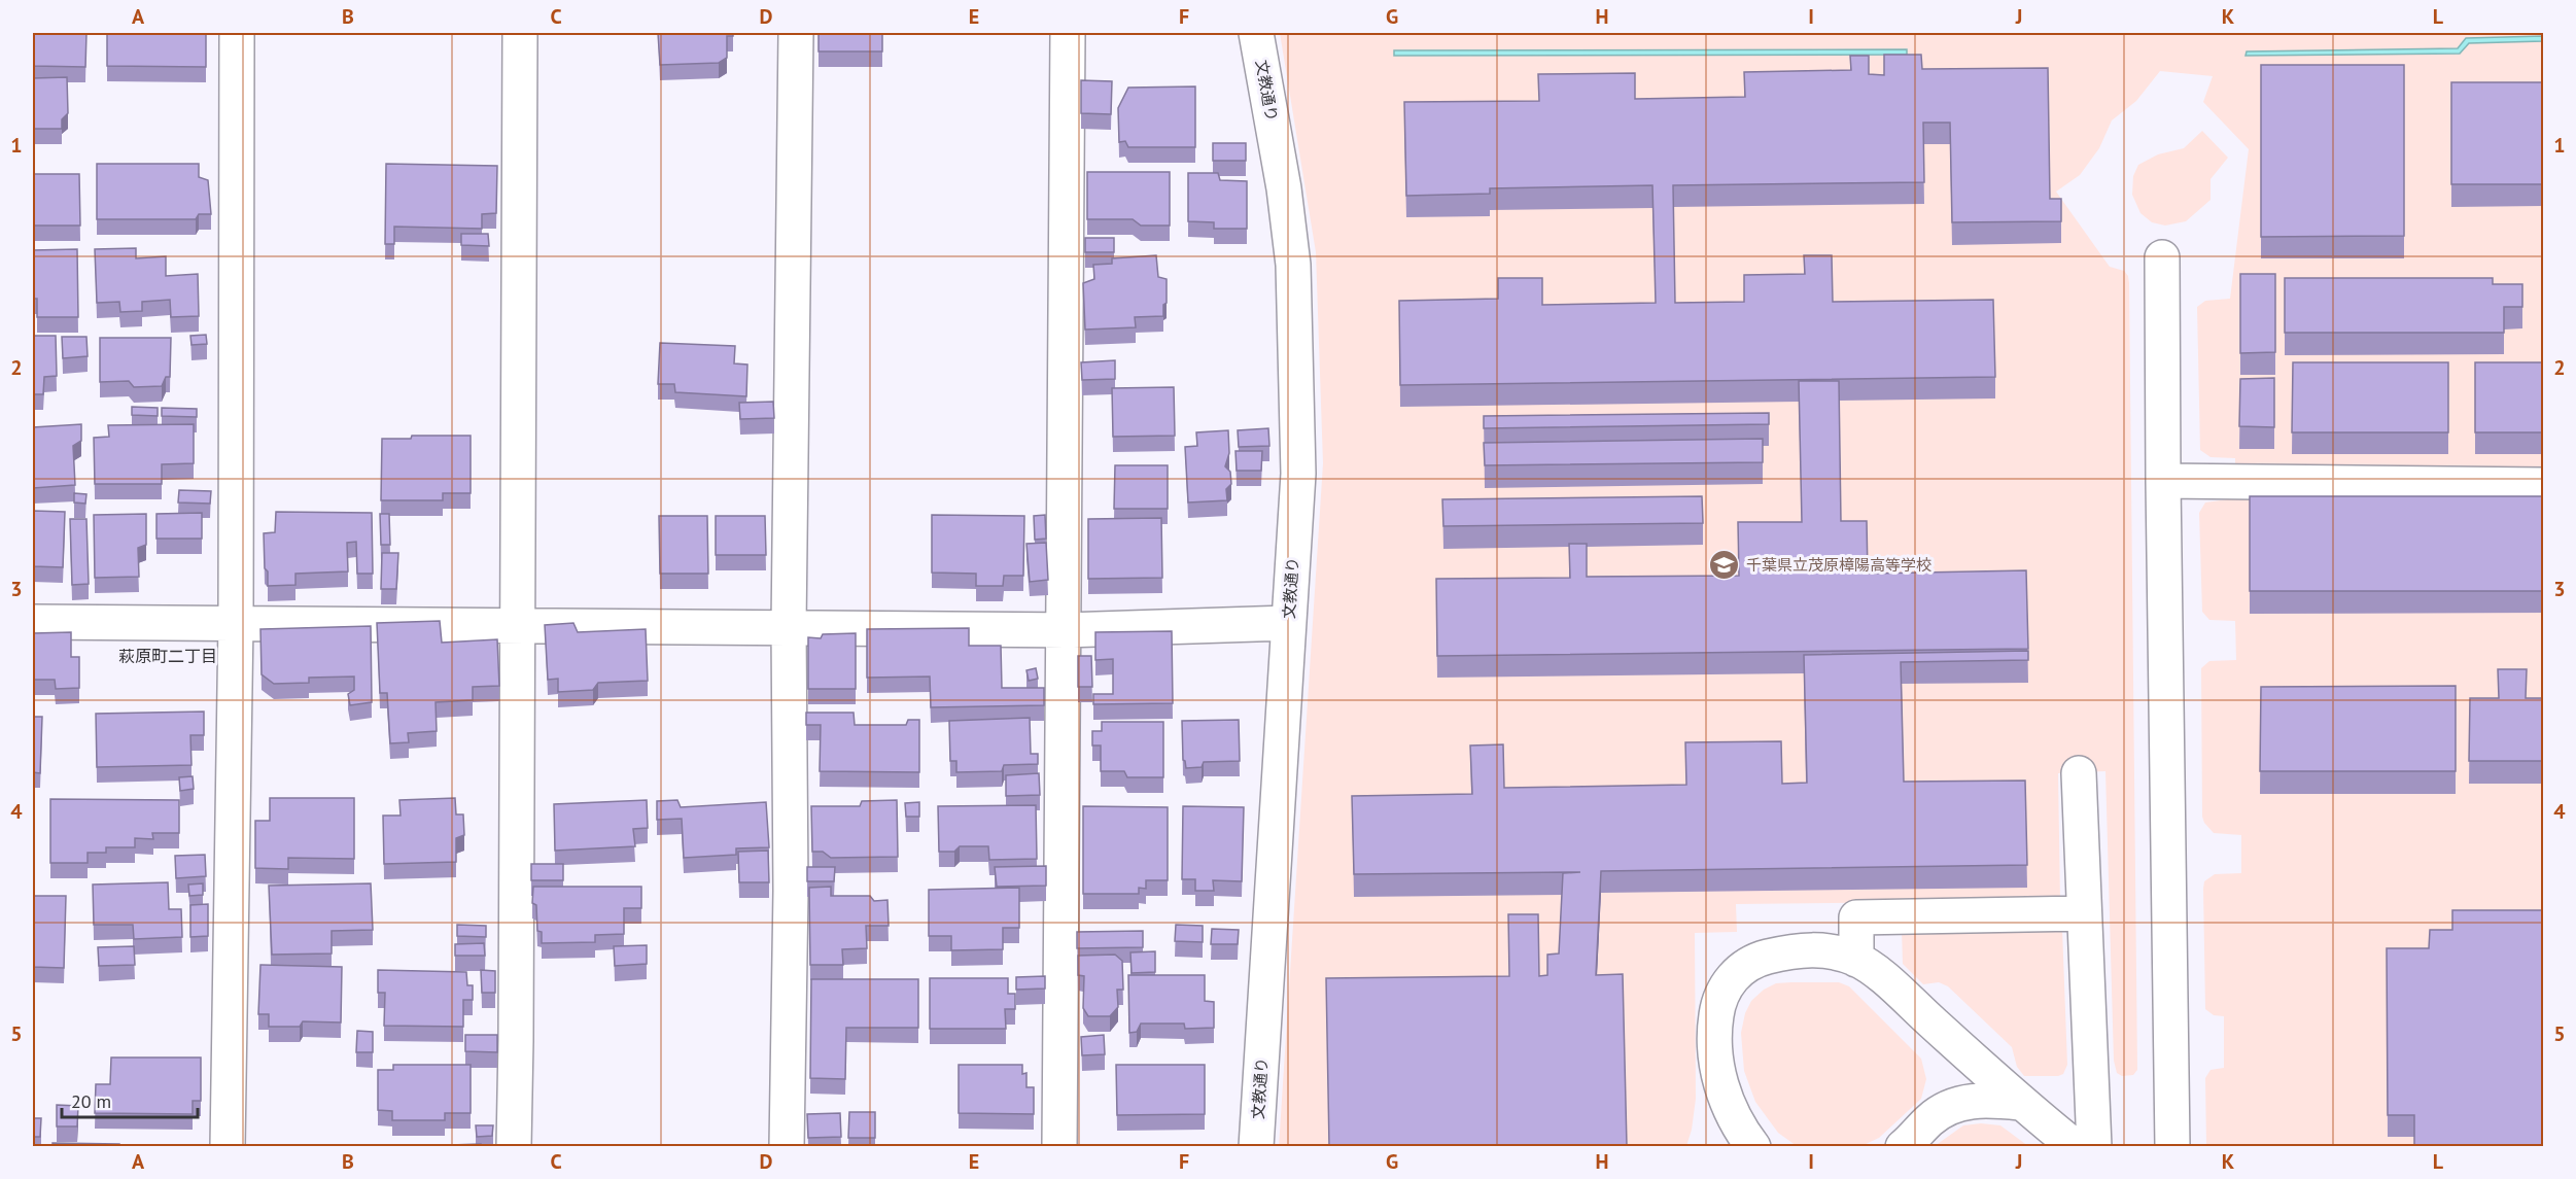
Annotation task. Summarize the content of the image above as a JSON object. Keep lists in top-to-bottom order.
{
  "streets": {
    "street": ["文教通り"]
  },
  "districts": ["萩原町二丁目"],
  "places": {
    "school or university": ["千葉県立茂原樟陽高等学校"]
  },
  "scale_bar": "20 m",
  "grid": {
    "columns": [
      "A",
      "B",
      "C",
      "D",
      "E",
      "F",
      "G",
      "H",
      "I",
      "J",
      "K",
      "L"
    ],
    "rows": [
      "1",
      "2",
      "3",
      "4",
      "5"
    ]
  }
}
